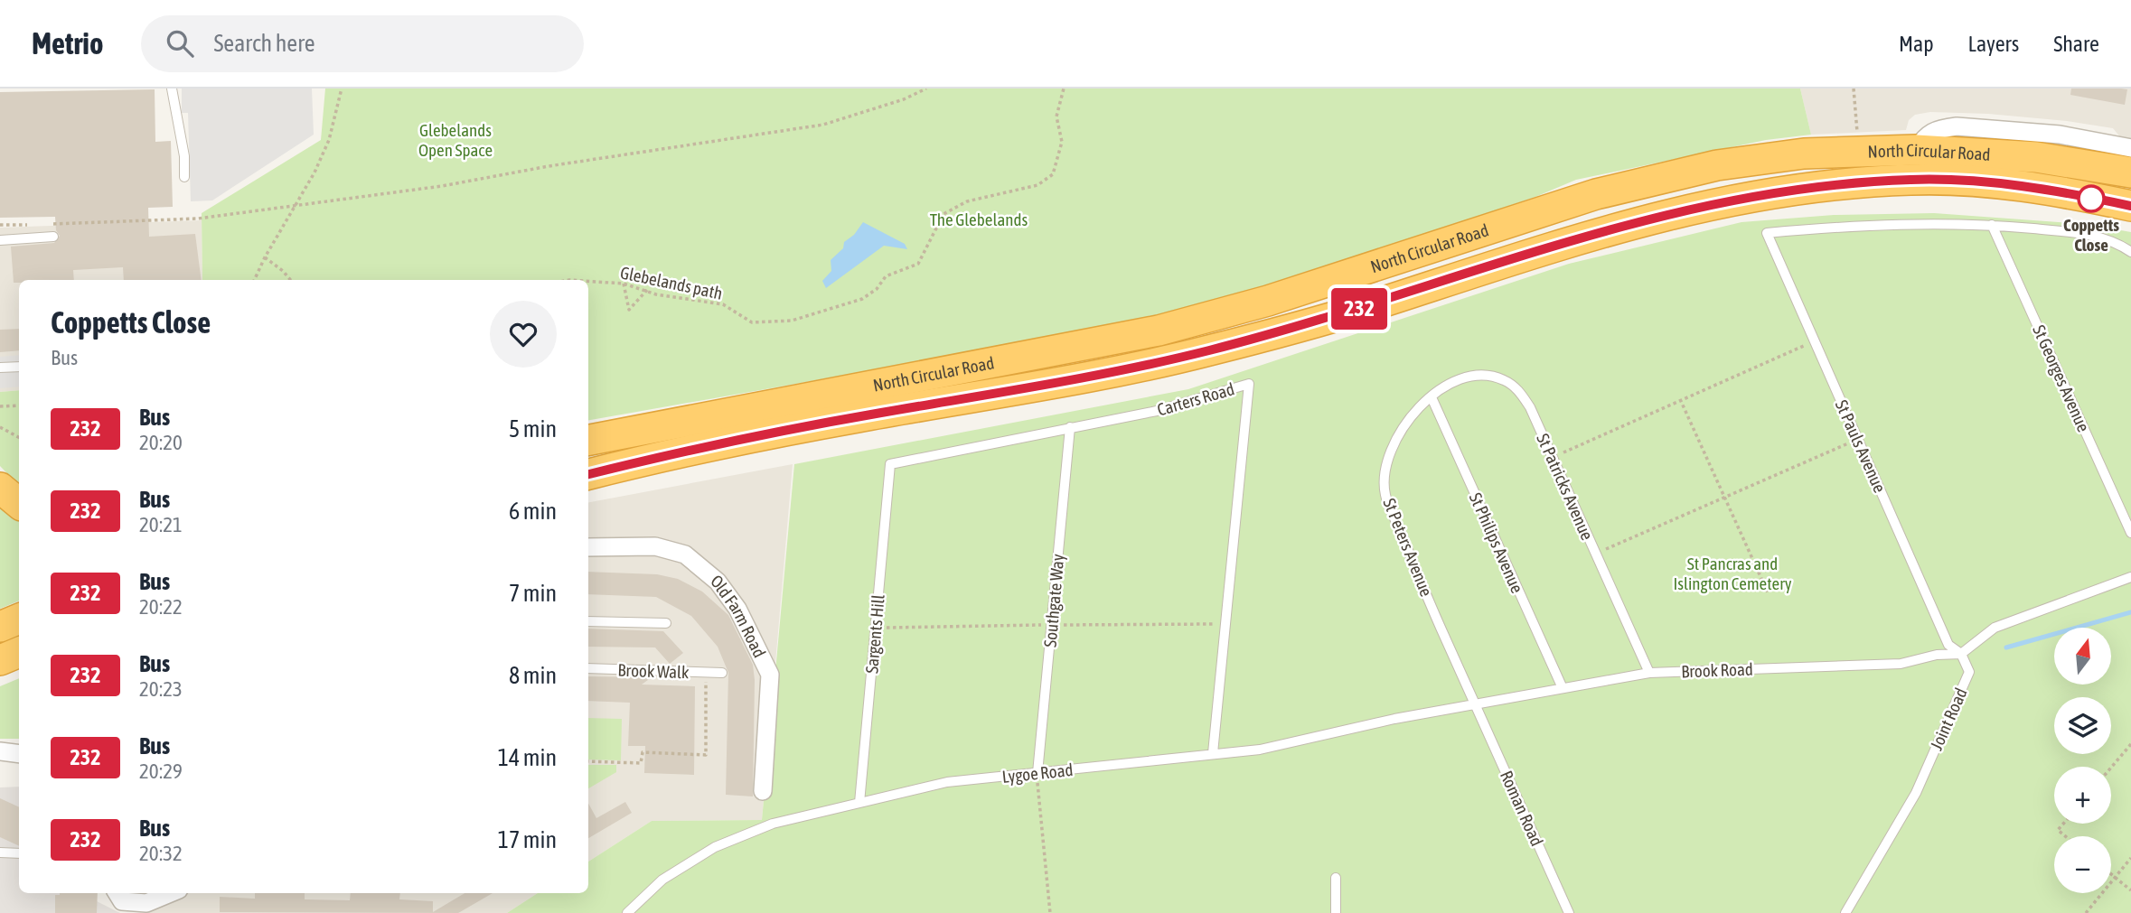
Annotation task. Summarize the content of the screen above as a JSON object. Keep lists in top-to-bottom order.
{
  "streets": {
    "highway": ["North Circular Road"],
    "street": ["Old Farm Road"],
    "lane": [
      "St Georges Avenue",
      "Carters Road",
      "St Pauls Avenue",
      "St Patricks Avenue",
      "St Philips Avenue",
      "St Peters Avenue",
      "Southgate Way",
      "Sargents Hill",
      "Brook Road",
      "Brook Walk",
      "Joint Road",
      "Lygoe Road",
      "Roman Road"
    ],
    "path": ["Glebelands path"]
  },
  "crossings": [
    ["St Georges Avenue", "St Pauls Avenue"],
    ["Carters Road", "Southgate Way"],
    ["Carters Road", "Sargents Hill"],
    ["Carters Road", "Lygoe Road"],
    ["St Pauls Avenue", "Brook Road"],
    ["St Pauls Avenue", "Joint Road"],
    ["St Patricks Avenue", "St Philips Avenue"],
    ["St Patricks Avenue", "St Peters Avenue"],
    ["St Patricks Avenue", "Brook Road"],
    ["St Philips Avenue", "St Peters Avenue"],
    ["St Philips Avenue", "Brook Road"],
    ["St Peters Avenue", "Brook Road"],
    ["St Peters Avenue", "Lygoe Road"],
    ["St Peters Avenue", "Roman Road"],
    ["Southgate Way", "Lygoe Road"],
    ["Sargents Hill", "Lygoe Road"],
    ["Brook Road", "Joint Road"],
    ["Brook Road", "Lygoe Road"],
    ["Brook Road", "Roman Road"],
    ["Lygoe Road", "Roman Road"]
  ],
  "parks": ["Glebelands Open Space", "The Glebelands", "St Pancras and Islington Cemetery"],
  "places": ["Coppetts Close"],
  "lines": ["bus line 232"],
  "north": "top",
  "page": {
    "header": "Metrio",
    "search": "Search here",
    "nav": ["Map", "Layers", "Share"],
    "on_map": "232",
    "heading": ["Coppetts Close", "Bus"],
    "list": [
      {
        "mark": "232",
        "name": "Bus",
        "note": "20:20",
        "value": "5 min"
      },
      {
        "mark": "232",
        "name": "Bus",
        "note": "20:21",
        "value": "6 min"
      },
      {
        "mark": "232",
        "name": "Bus",
        "note": "20:22",
        "value": "7 min"
      },
      {
        "mark": "232",
        "name": "Bus",
        "note": "20:23",
        "value": "8 min"
      },
      {
        "mark": "232",
        "name": "Bus",
        "note": "20:29",
        "value": "14 min"
      },
      {
        "mark": "232",
        "name": "Bus",
        "note": "20:32",
        "value": "17 min"
      }
    ],
    "map_buttons": ["+", "−"]
  }
}
